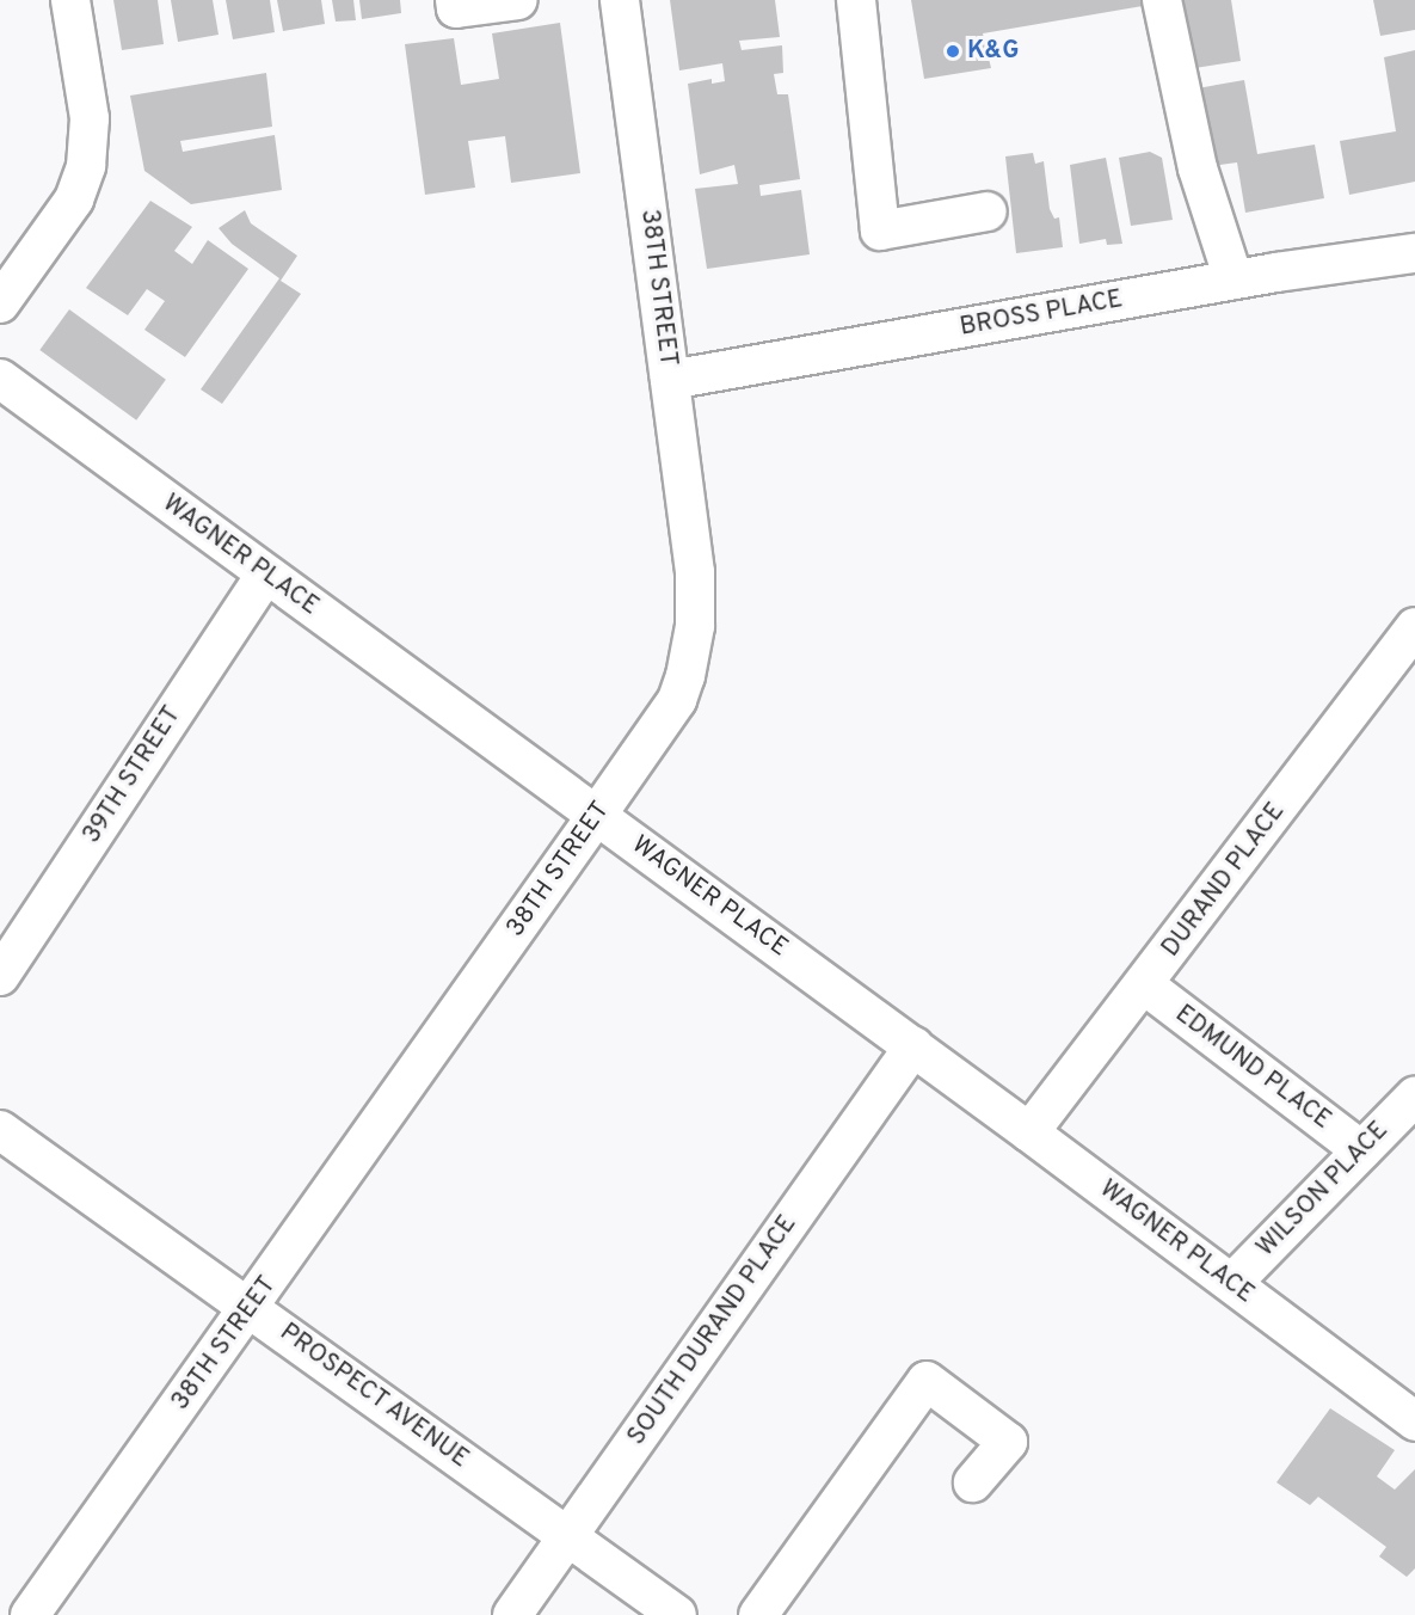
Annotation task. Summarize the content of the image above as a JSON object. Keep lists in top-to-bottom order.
{
  "streets": {
    "street": [
      "38TH STREET",
      "BROSS PLACE",
      "WAGNER PLACE",
      "39TH STREET",
      "DURAND PLACE",
      "EDMUND PLACE",
      "WILSON PLACE",
      "SOUTH DURAND PLACE",
      "PROSPECT AVENUE"
    ]
  },
  "crossings": [
    ["38TH STREET", "BROSS PLACE"],
    ["38TH STREET", "WAGNER PLACE"],
    ["38TH STREET", "PROSPECT AVENUE"],
    ["WAGNER PLACE", "39TH STREET"],
    ["WAGNER PLACE", "DURAND PLACE"],
    ["WAGNER PLACE", "WILSON PLACE"],
    ["WAGNER PLACE", "SOUTH DURAND PLACE"],
    ["DURAND PLACE", "EDMUND PLACE"],
    ["EDMUND PLACE", "WILSON PLACE"],
    ["SOUTH DURAND PLACE", "PROSPECT AVENUE"]
  ],
  "places": ["K&G"]
}
